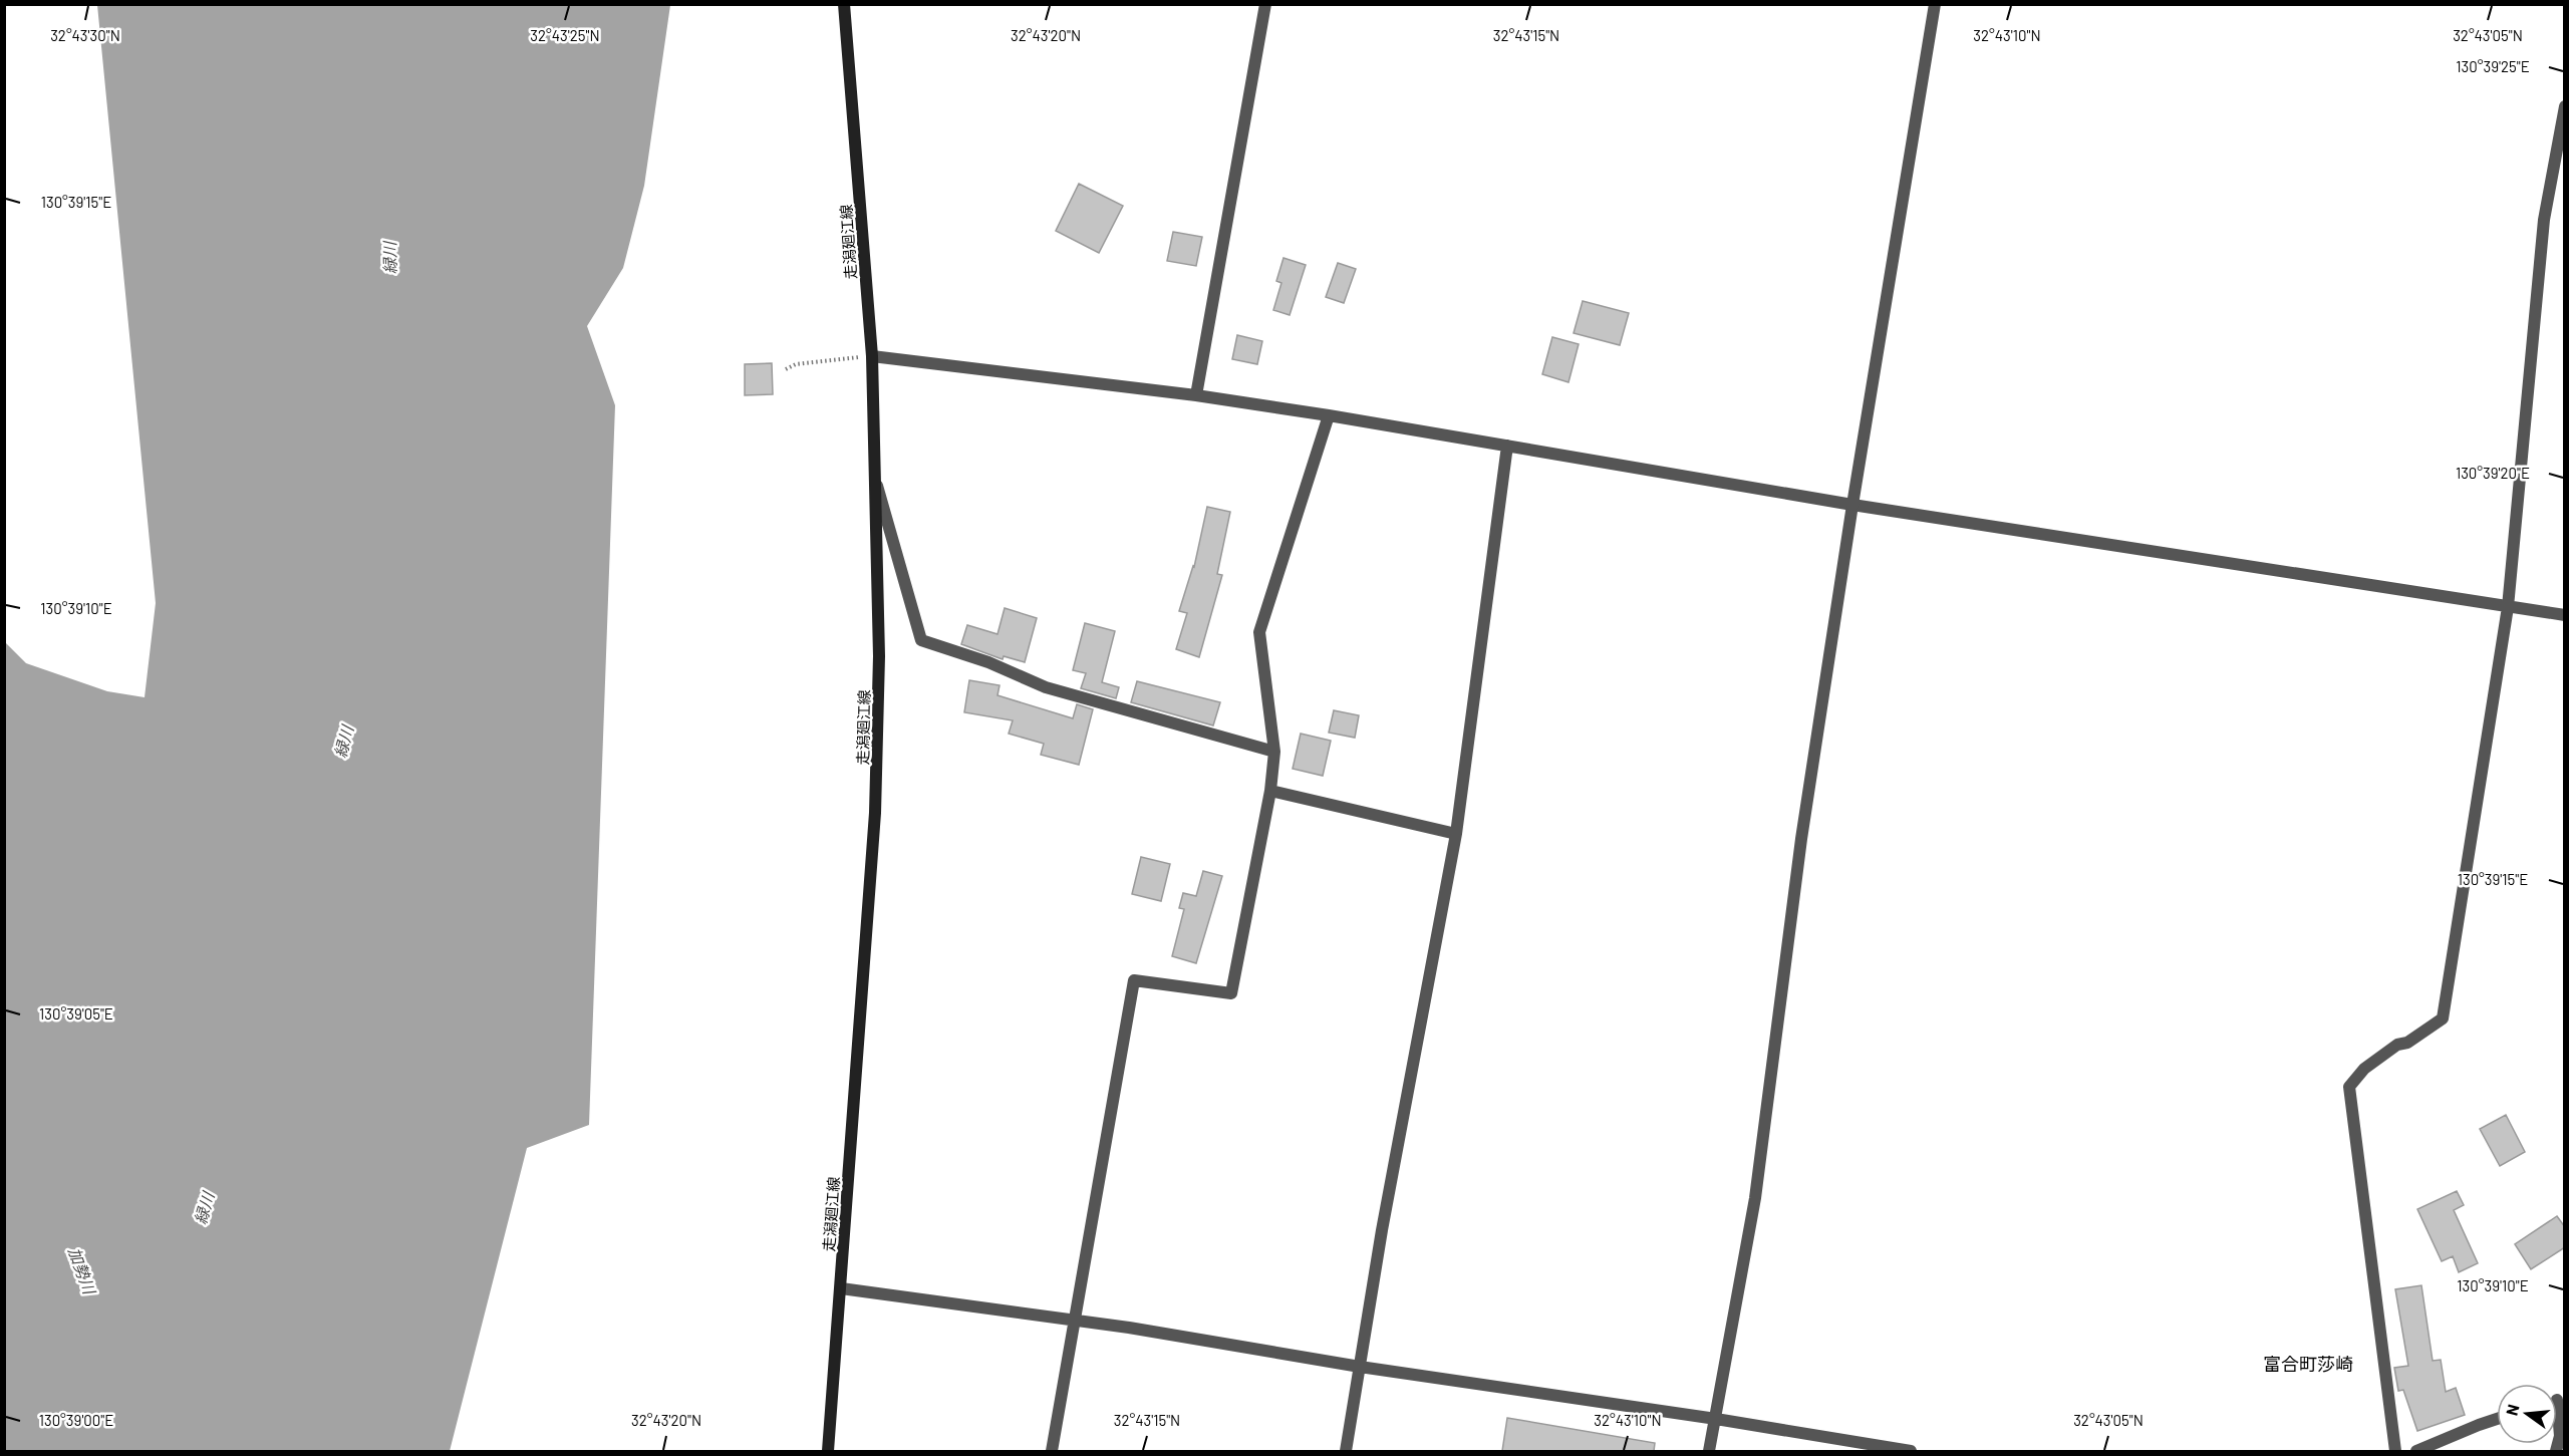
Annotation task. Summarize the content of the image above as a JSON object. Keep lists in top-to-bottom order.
{
  "streets": {
    "main road": ["走潟廻江線"]
  },
  "districts": ["富合町莎崎"],
  "water": ["緑川", "加勢川"],
  "north": "left",
  "coordinates": [
    "32°43'30\"N",
    "32°43'25\"N",
    "32°43'20\"N",
    "32°43'15\"N",
    "32°43'10\"N",
    "32°43'05\"N",
    "130°39'25\"E",
    "130°39'15\"E",
    "130°39'20\"E",
    "130°39'10\"E",
    "130°39'05\"E",
    "130°39'00\"E"
  ]
}
